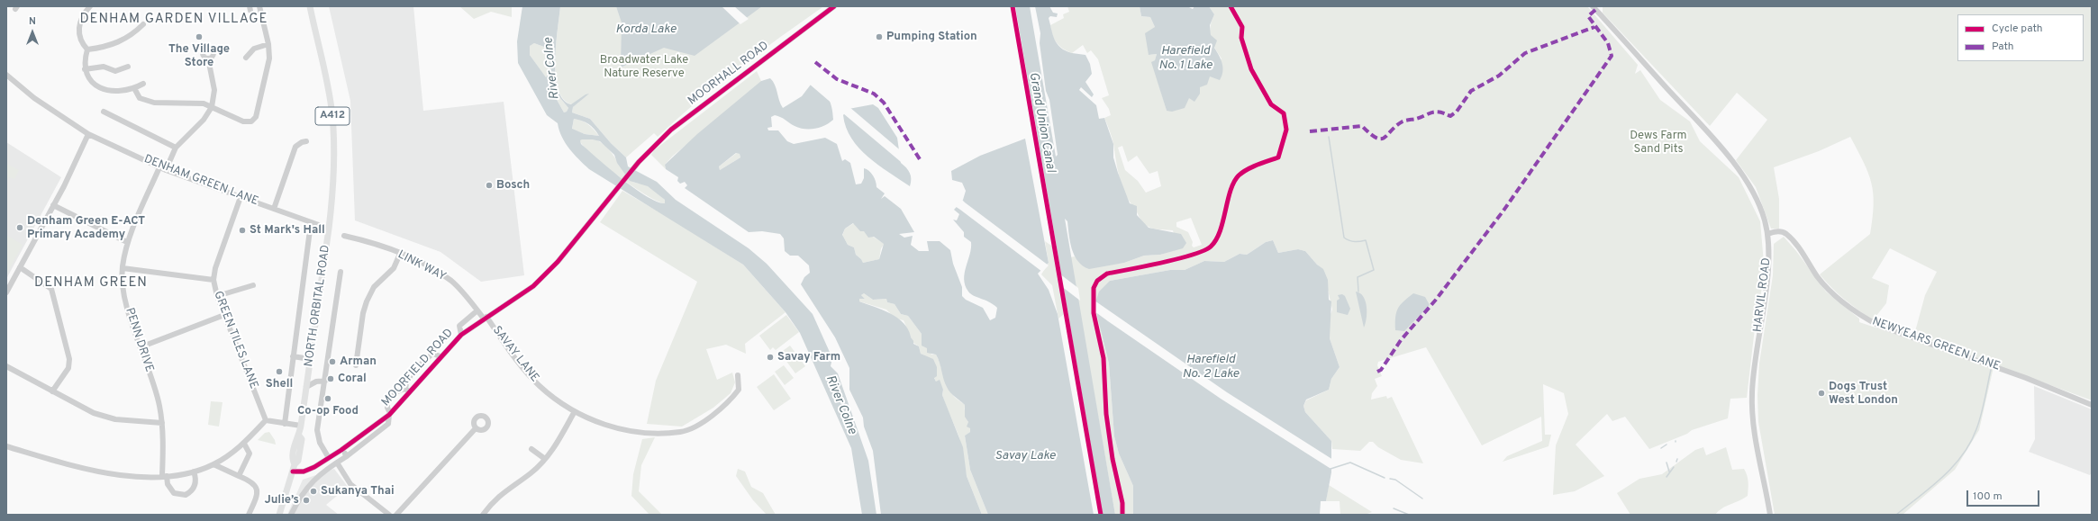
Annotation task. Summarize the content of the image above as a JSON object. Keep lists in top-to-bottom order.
{
  "streets": {
    "main road": ["A412", "NORTH ORBITAL ROAD"],
    "street": [
      "MOORHALL ROAD",
      "DENHAM GREEN LANE",
      "LINK WAY",
      "HARVIL ROAD",
      "PENN DRIVE",
      "GREEN TILES LANE",
      "NEWYEARS GREEN LANE",
      "SAVAY LANE",
      "MOORFIELD ROAD"
    ]
  },
  "crossings": [
    ["MOORHALL ROAD", "MOORFIELD ROAD"],
    ["DENHAM GREEN LANE", "NORTH ORBITAL ROAD"],
    ["DENHAM GREEN LANE", "PENN DRIVE"],
    ["DENHAM GREEN LANE", "GREEN TILES LANE"],
    ["LINK WAY", "SAVAY LANE"],
    ["LINK WAY", "MOORFIELD ROAD"],
    ["HARVIL ROAD", "NEWYEARS GREEN LANE"],
    ["NORTH ORBITAL ROAD", "MOORFIELD ROAD"],
    ["SAVAY LANE", "MOORFIELD ROAD"]
  ],
  "districts": ["DENHAM GARDEN VILLAGE", "DENHAM GREEN"],
  "water": [
    "Korda Lake",
    "Harefield No. 1 Lake",
    "River Colne",
    "Grand Union Canal",
    "Harefield No. 2 Lake",
    "Savay Lake"
  ],
  "parks": ["Broadwater Lake Nature Reserve", "Dews Farm Sand Pits"],
  "places": [
    "The Village Store",
    "Pumping Station",
    "Bosch",
    "Denham Green E-ACT Primary Academy",
    "St Mark's Hall",
    "Savay Farm",
    "Arman",
    "Shell",
    "Coral",
    "Dogs Trust West London",
    "Co-op Food",
    "Sukanya Thai",
    "Julie’s"
  ],
  "legend": ["Cycle path", "Path"],
  "scale_bar": "100 m",
  "north": "top"
}
